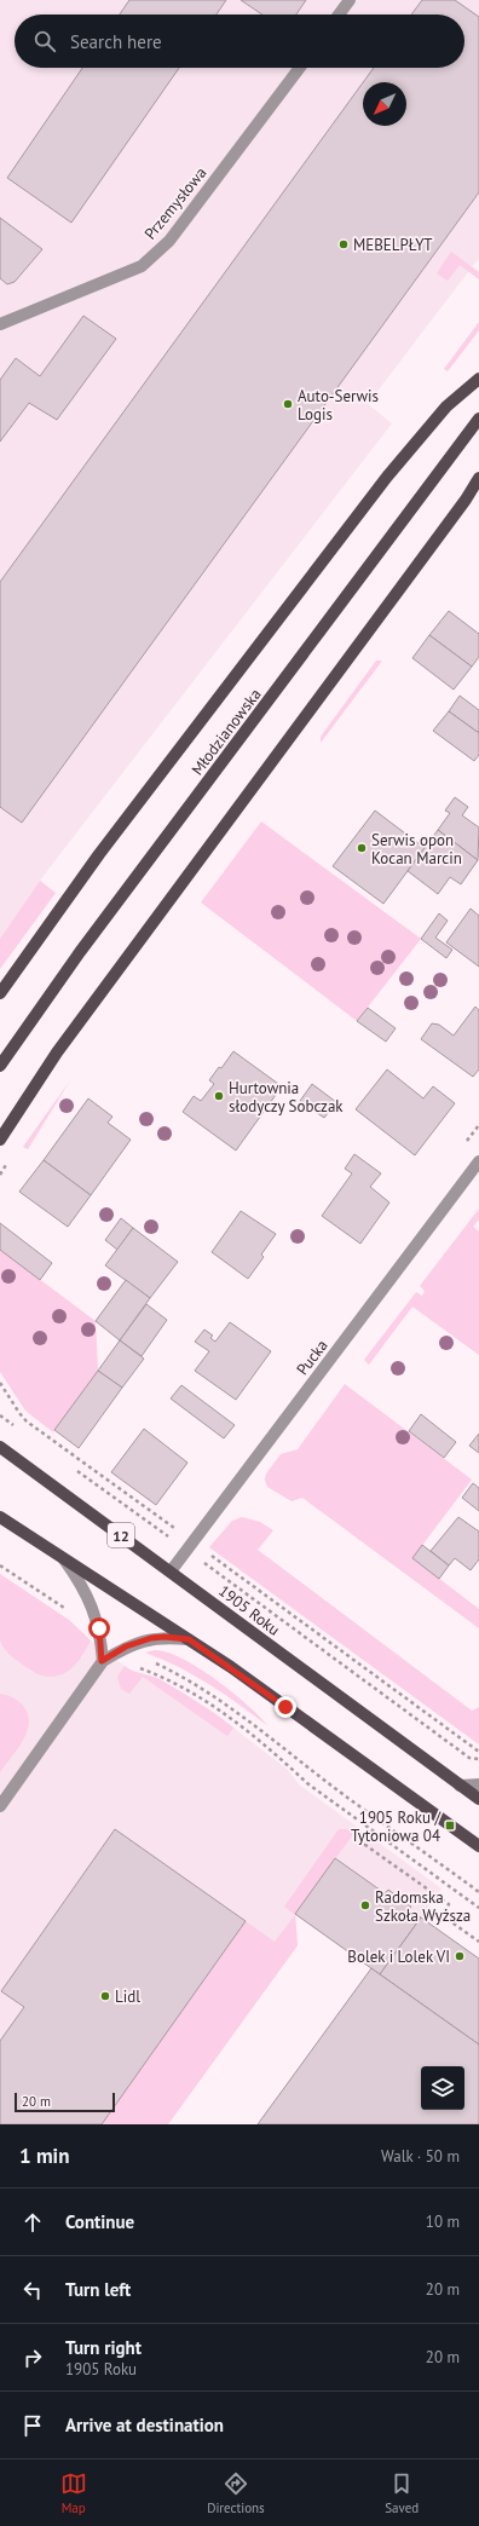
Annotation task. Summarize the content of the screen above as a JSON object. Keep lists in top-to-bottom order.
{
  "streets": {
    "main road": ["Młodzianowska", "12", "1905 Roku"],
    "street": ["Przemysłowa", "Pucka"]
  },
  "crossings": [
    ["Pucka", "1905 Roku"]
  ],
  "places": {
    "other": [
      "MEBELPŁYT",
      "Auto-Serwis Logis",
      "Serwis opon Kocan Marcin",
      "Hurtownia słodyczy Sobczak",
      "Radomska Szkoła Wyższa",
      "Bolek i Lolek VI",
      "Lidl"
    ],
    "transit": ["1905 Roku / Tytoniowa 04"]
  },
  "scale_bar": "20 m",
  "north": "bottom left",
  "page": {
    "search": "Search here",
    "scale": "20 m",
    "heading": ["1 min", "Walk · 50 m"],
    "list": [
      ["Continue", "10 m"],
      ["Turn left", "20 m"],
      ["Turn right", "1905 Roku", "20 m"],
      "Arrive at destination"
    ],
    "nav": ["Map", "Directions", "Saved"]
  }
}
